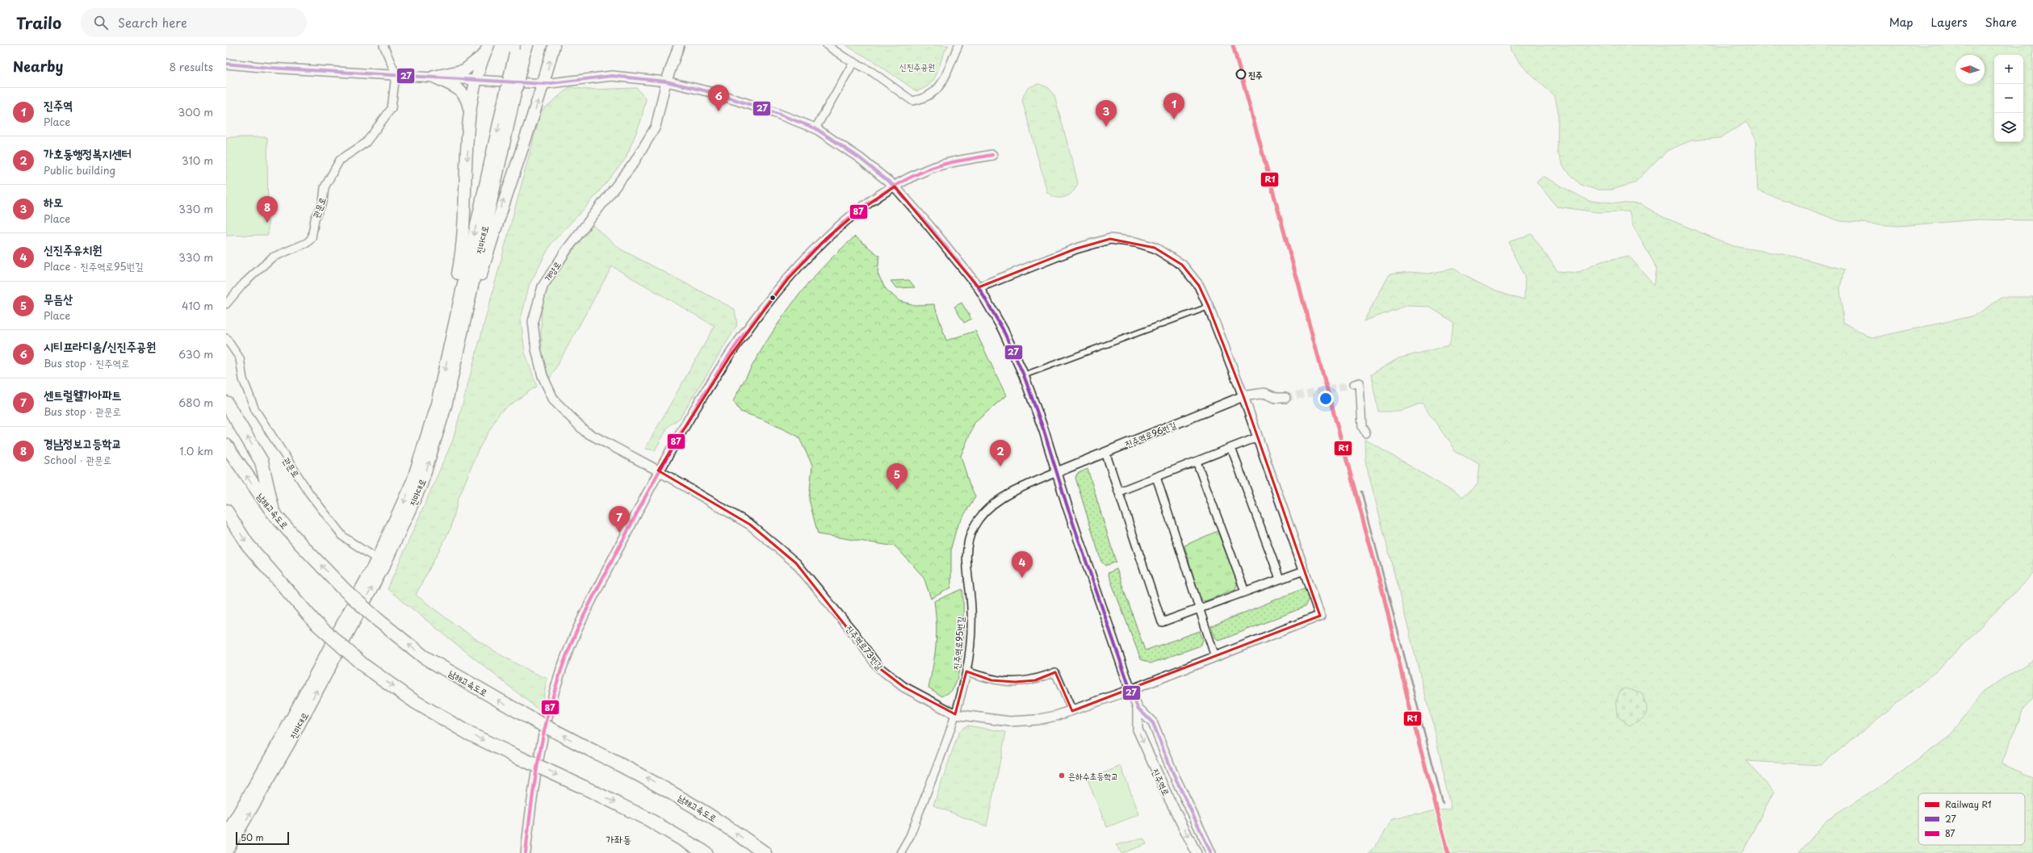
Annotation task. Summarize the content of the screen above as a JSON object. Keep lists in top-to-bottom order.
{
  "streets": {
    "highway": ["진마대로", "남해고속도로"],
    "main road": ["개양로"],
    "street": [
      "관문로",
      "진주역로96번길",
      "진주역로95번길",
      "진주역로73번길",
      "진주역로"
    ]
  },
  "crossings": [
    ["관문로", "진마대로"],
    ["관문로", "진주역로"],
    ["개양로", "진주역로73번길"],
    ["개양로", "진주역로"],
    ["진주역로96번길", "진주역로95번길"],
    ["진주역로96번길", "진주역로"],
    ["진주역로95번길", "진주역로73번길"],
    ["진주역로95번길", "진주역로"],
    ["진주역로73번길", "진주역로"]
  ],
  "districts": ["가좌동"],
  "parks": ["신진주공원"],
  "places": ["진주", "은하수초등학교"],
  "lines": ["rail line R1", "transit line 27", "transit line 87"],
  "legend": ["Railway R1", "27", "87"],
  "scale_bar": "50 m",
  "north": "left",
  "page": {
    "header": "Trailo",
    "search": "Search here",
    "nav": ["Map", "Layers", "Share"],
    "heading": ["Nearby", "8 results"],
    "map_buttons": ["+", "−"],
    "pins": [
      "6",
      "1",
      "3",
      "8",
      "2",
      "5",
      "7",
      "4"
    ],
    "list": [
      {
        "mark": "1",
        "name": "진주역",
        "note": "Place",
        "value": "300 m"
      },
      {
        "mark": "2",
        "name": "가호동행정복지센터",
        "note": "Public building",
        "value": "310 m"
      },
      {
        "mark": "3",
        "name": "하모",
        "note": "Place",
        "value": "330 m"
      },
      {
        "mark": "4",
        "name": "신진주유치원",
        "note": "Place · 진주역로95번길",
        "value": "330 m"
      },
      {
        "mark": "5",
        "name": "무듬산",
        "note": "Place",
        "value": "410 m"
      },
      {
        "mark": "6",
        "name": "시티프라디움/신진주공원",
        "note": "Bus stop · 진주역로",
        "value": "630 m"
      },
      {
        "mark": "7",
        "name": "센트럴웰가아파트",
        "note": "Bus stop · 관문로",
        "value": "680 m"
      },
      {
        "mark": "8",
        "name": "경남정보고등학교",
        "note": "School · 관문로",
        "value": "1.0 km"
      }
    ],
    "scale": "50 m"
  }
}
